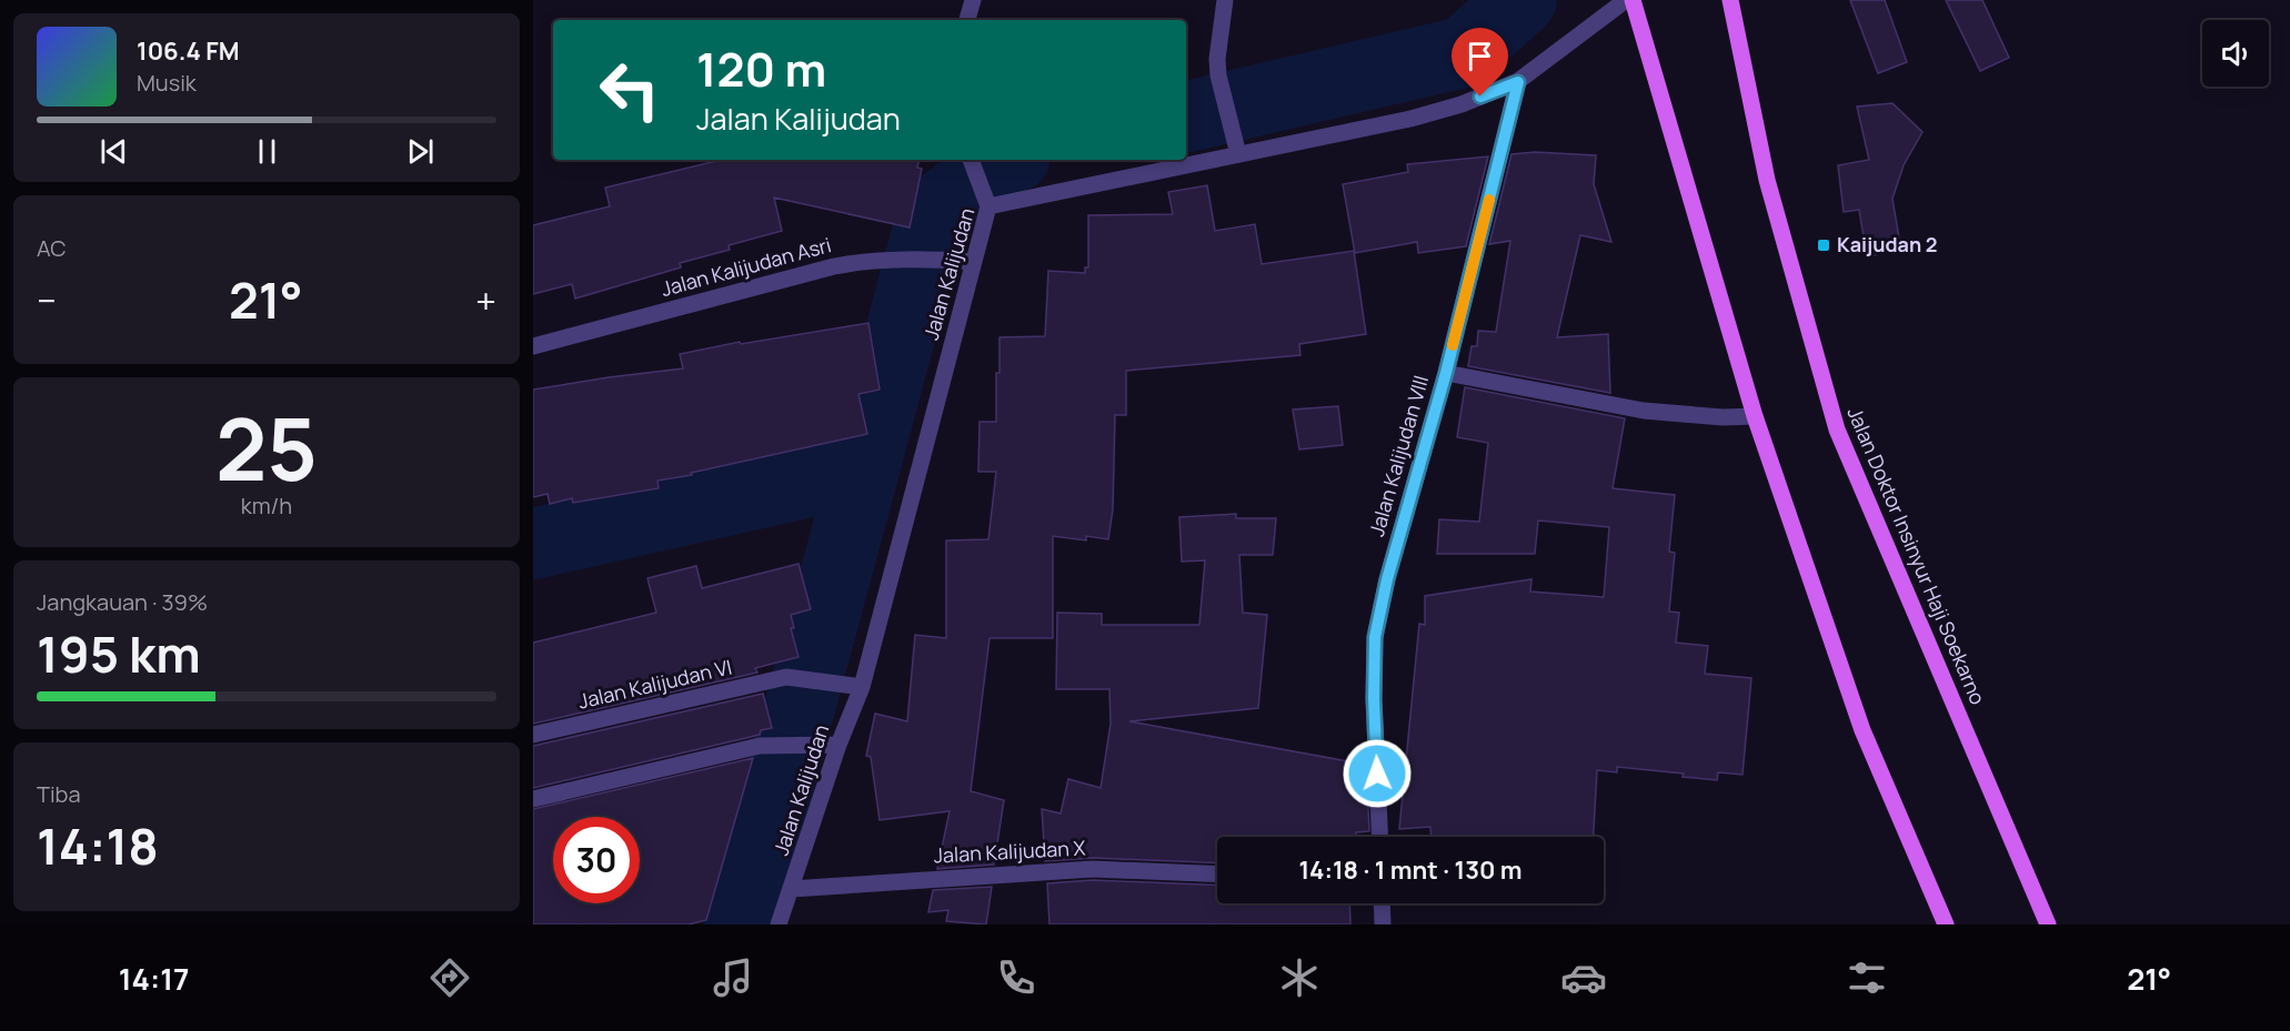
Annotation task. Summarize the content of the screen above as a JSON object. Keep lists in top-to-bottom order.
{
  "streets": {
    "main road": ["Jalan Doktor Insinyur Haji Soekarno"],
    "street": [
      "Jalan Kalijudan Asri",
      "Jalan Kalijudan",
      "Jalan Kalijudan VIII",
      "Jalan Kalijudan VI",
      "Jalan Kalijudan X"
    ]
  },
  "crossings": [
    ["Jalan Kalijudan Asri", "Jalan Kalijudan"],
    ["Jalan Kalijudan", "Jalan Kalijudan VIII"],
    ["Jalan Kalijudan", "Jalan Kalijudan VI"],
    ["Jalan Kalijudan", "Jalan Kalijudan X"]
  ],
  "places": {
    "transit": ["Kaijudan 2"]
  },
  "page": {
    "turn": ["120 m", "Jalan Kalijudan"],
    "song": ["106.4 FM", "Musik"],
    "tile": [
      "AC",
      ["25", "km/h"],
      ["Jangkauan · 39%", "195 km"],
      ["Tiba", "14:18"]
    ],
    "heat": ["−", "21°", "+"],
    "limit": "30",
    "trip": "14:18 · 1 mnt · 130 m",
    "tabs": ["14:17", "21°"]
  }
}
